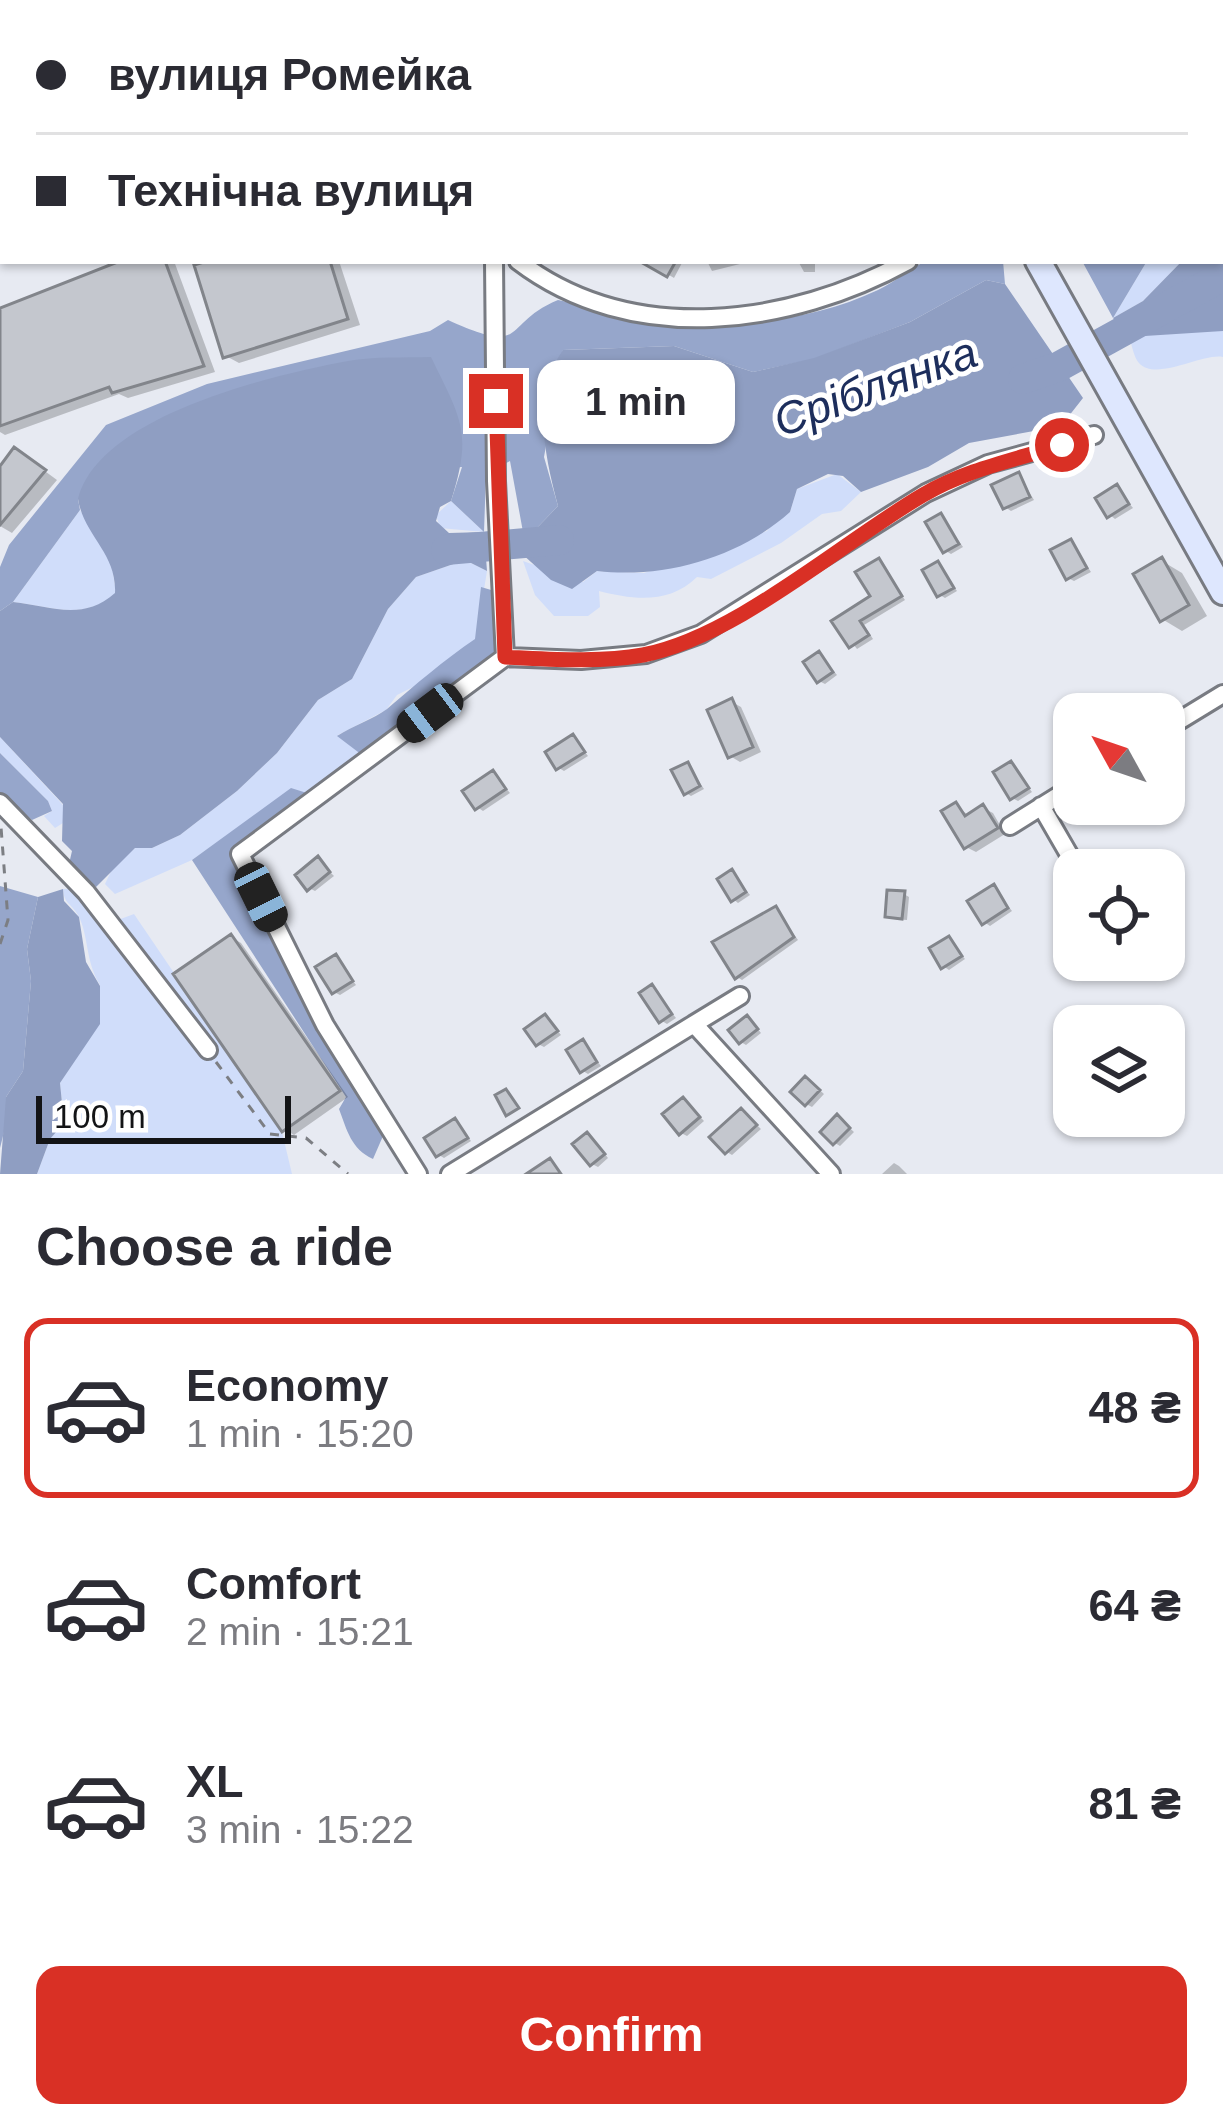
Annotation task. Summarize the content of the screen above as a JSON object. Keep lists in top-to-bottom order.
{
  "water": ["Сріблянка"],
  "scale_bar": "100 m",
  "north": "top left",
  "page": {
    "banner": ["вулиця Ромейка", "Технічна вулиця"],
    "bubble": "1 min",
    "scale": "100 m",
    "heading": "Choose a ride",
    "list": [
      {
        "name": "Economy",
        "note": "1 min · 15:20",
        "value": "48 ₴"
      },
      {
        "name": "Comfort",
        "note": "2 min · 15:21",
        "value": "64 ₴"
      },
      {
        "name": "XL",
        "note": "3 min · 15:22",
        "value": "81 ₴"
      }
    ],
    "buttons": "Confirm"
  }
}
